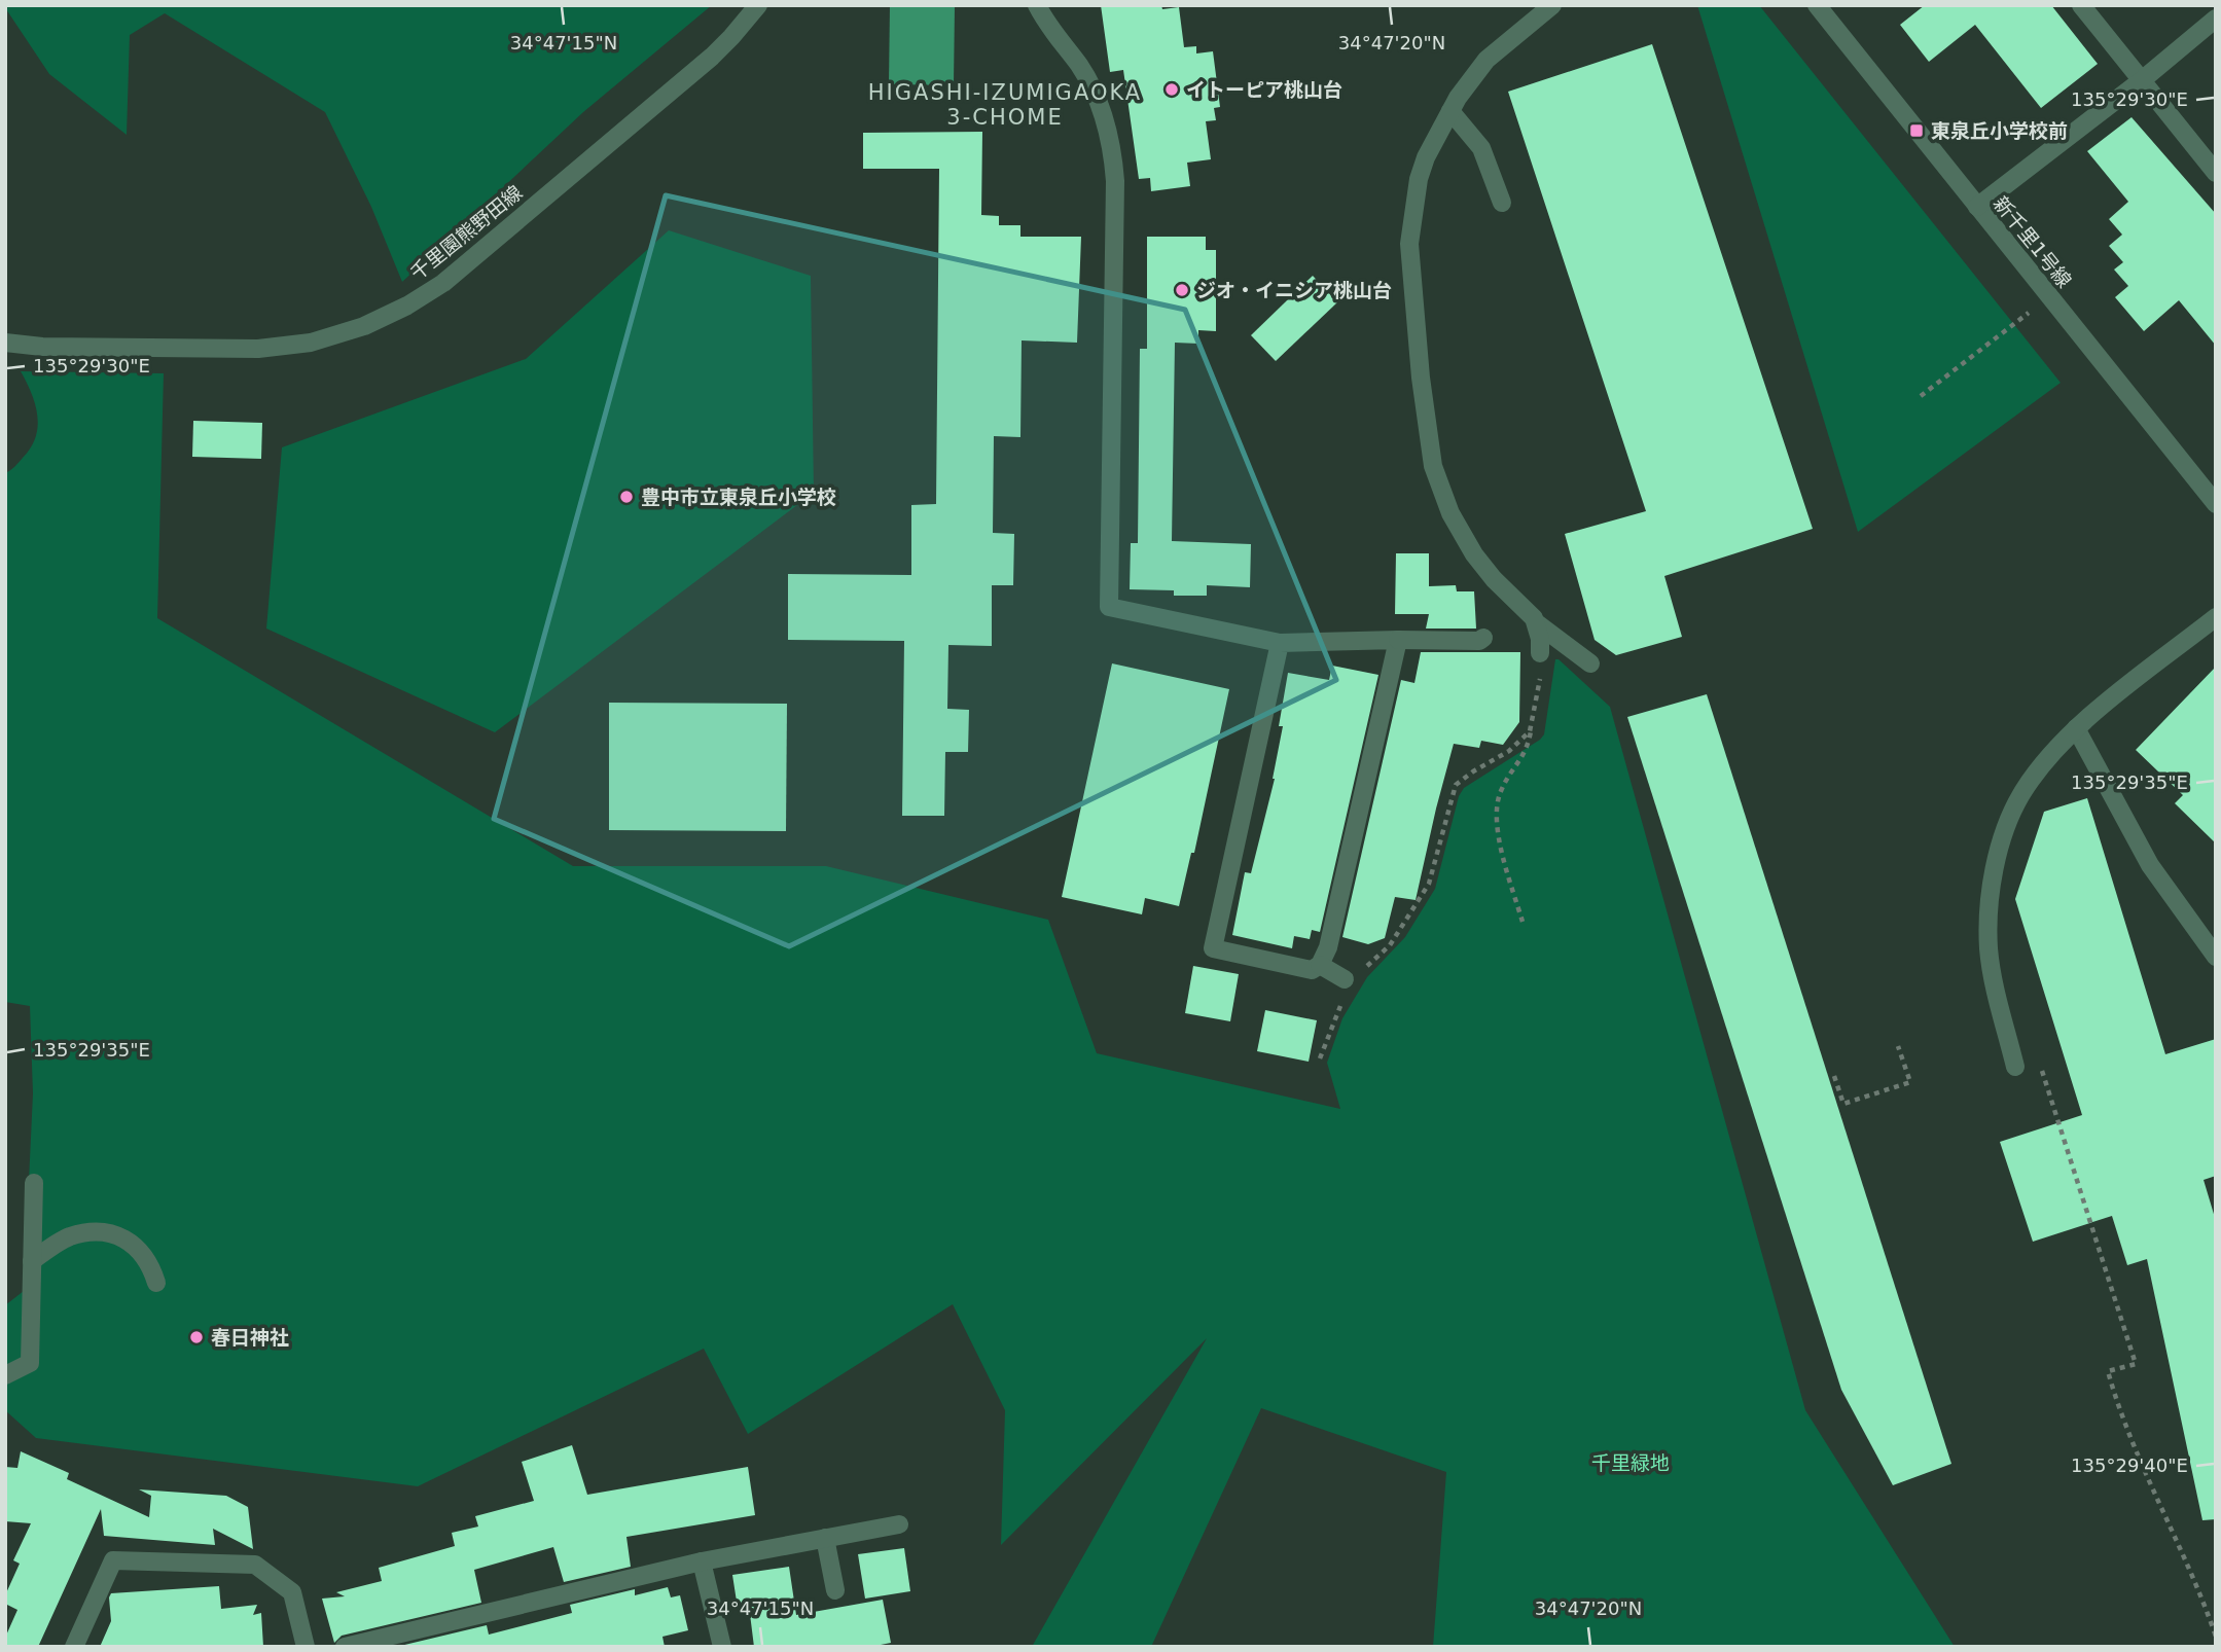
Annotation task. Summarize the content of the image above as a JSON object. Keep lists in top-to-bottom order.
{
  "streets": {
    "street": ["千里園熊野田線", "新千里1号線"]
  },
  "districts": ["HIGASHI-IZUMIGAOKA 3-CHOME"],
  "parks": ["千里緑地"],
  "places": {
    "other": [
      "イトーピア桃山台",
      "ジオ・イニシア桃山台",
      "豊中市立東泉丘小学校",
      "春日神社"
    ],
    "transit": ["東泉丘小学校前"]
  },
  "coordinates": [
    "34°47'15\"N",
    "34°47'20\"N",
    "135°29'30\"E",
    "135°29'35\"E",
    "135°29'40\"E"
  ]
}
